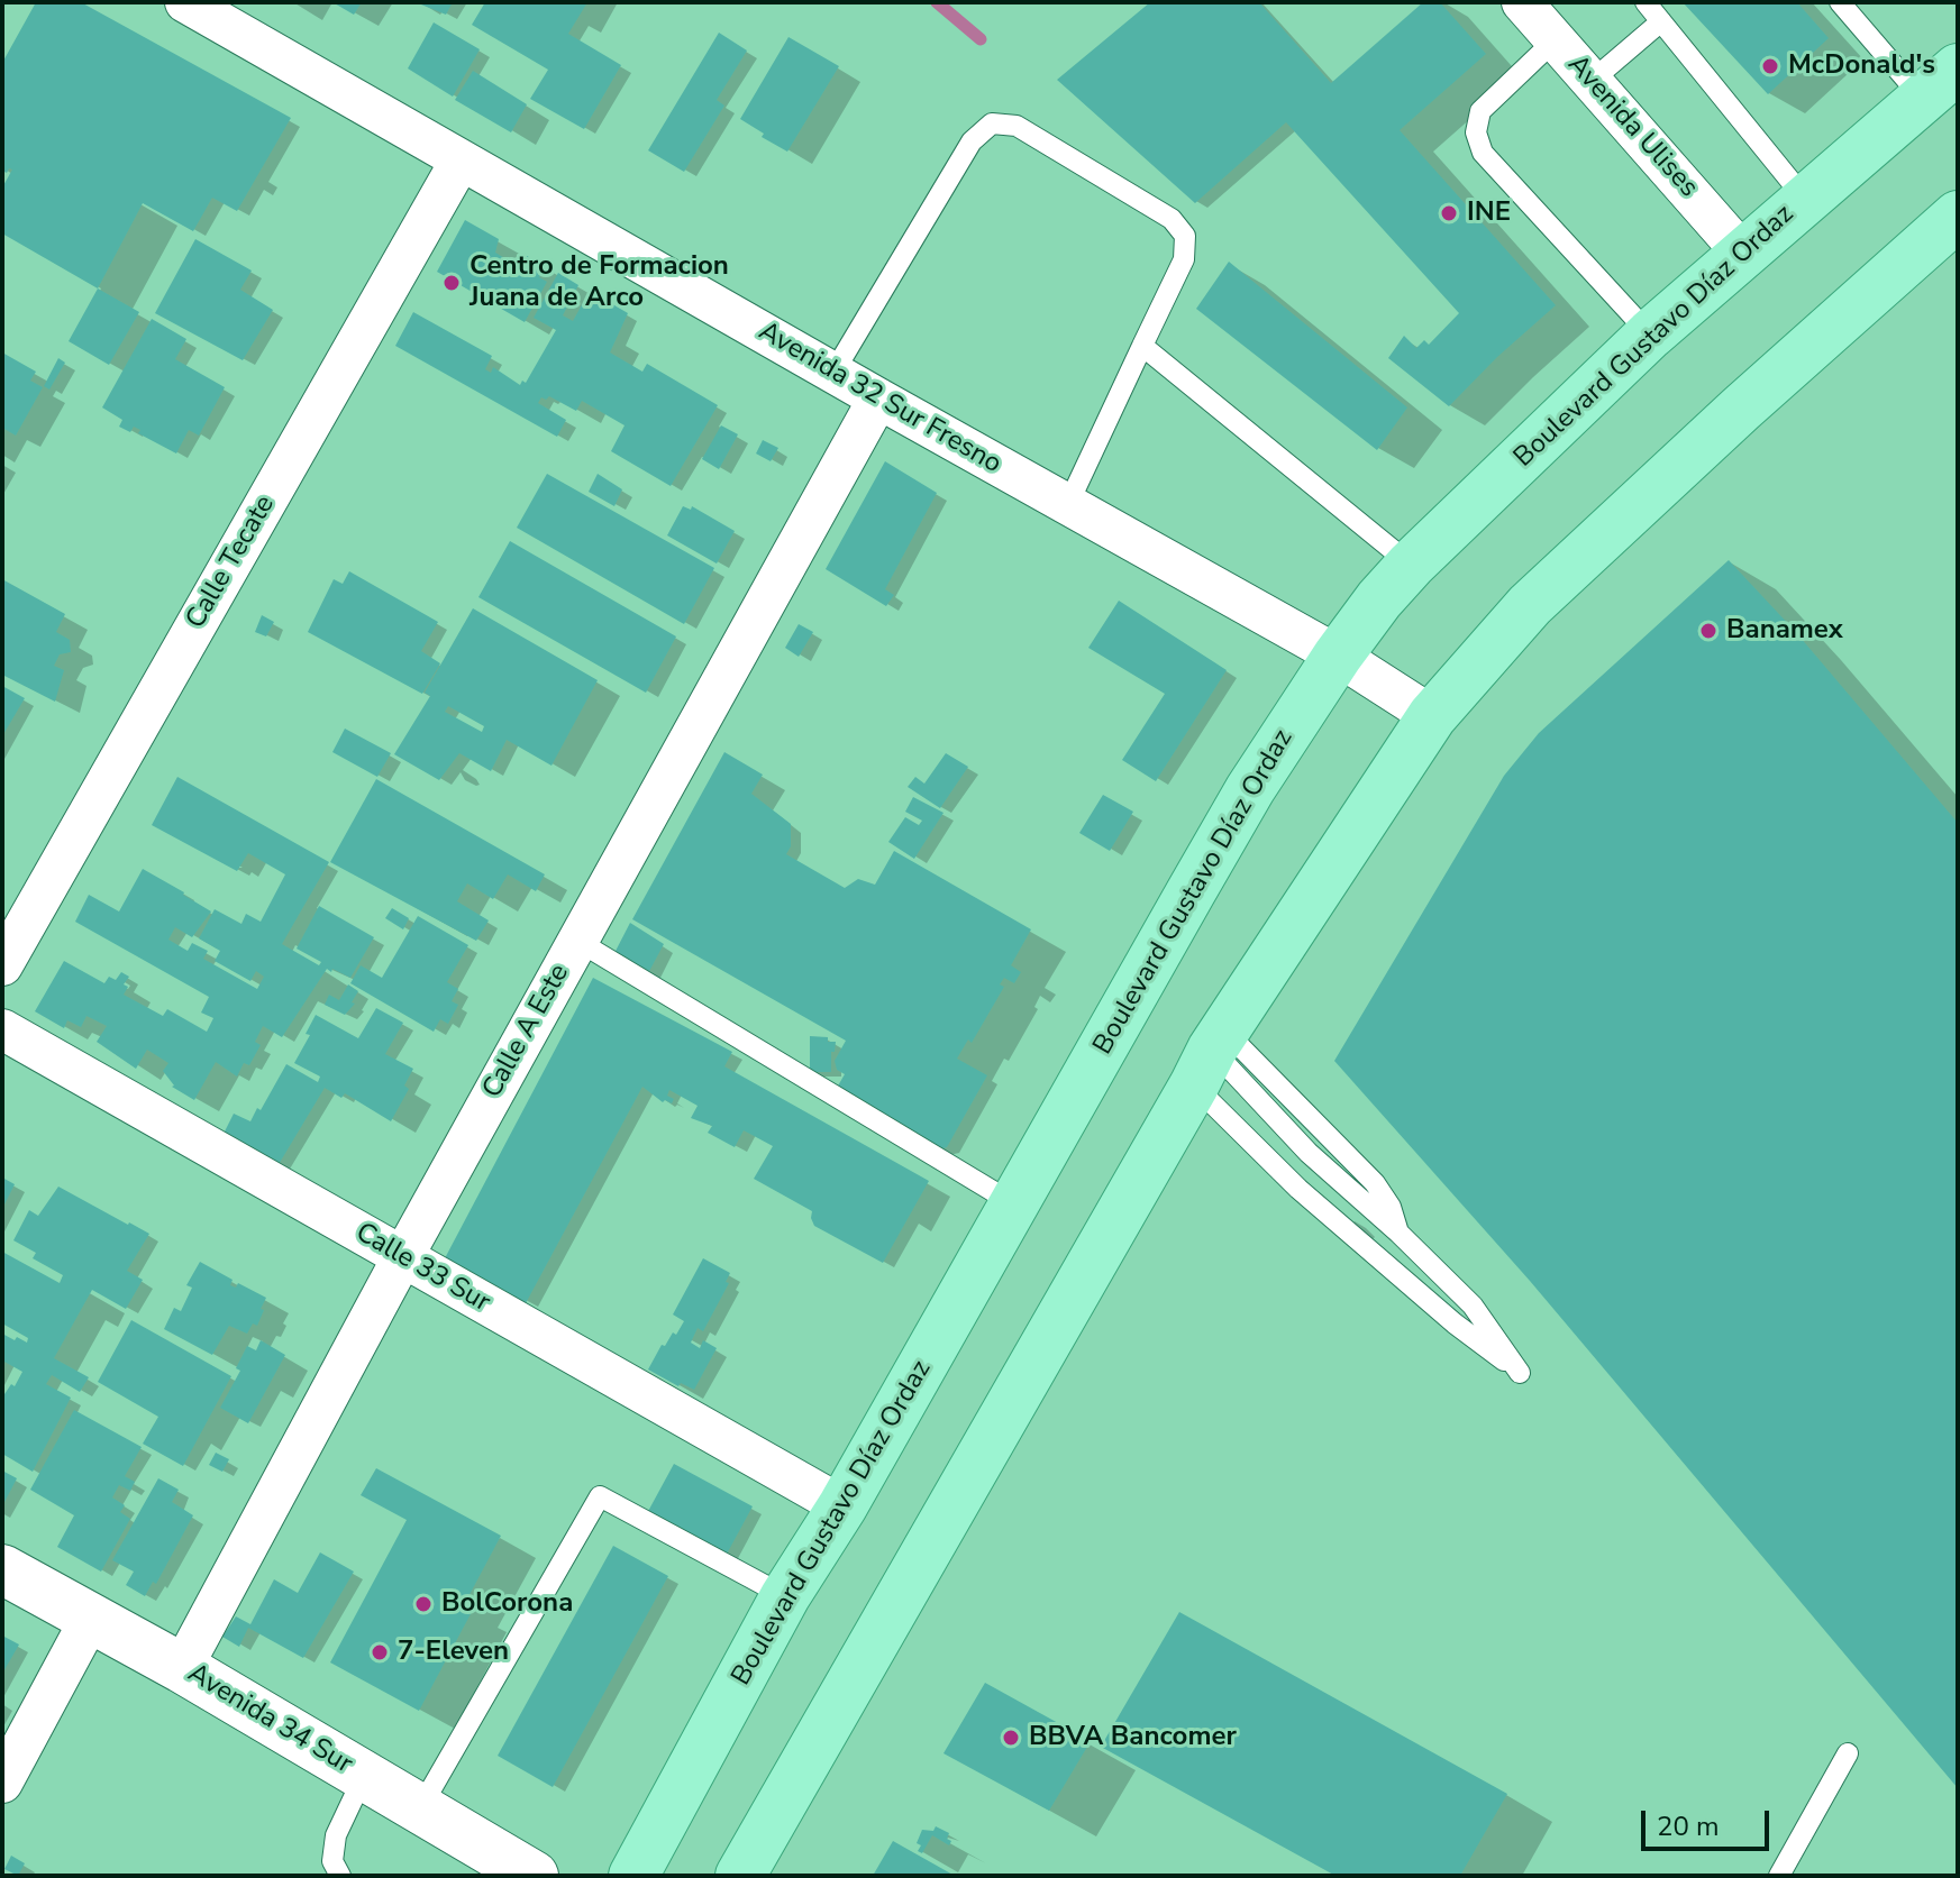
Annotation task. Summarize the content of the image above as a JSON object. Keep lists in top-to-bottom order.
{
  "streets": {
    "main road": ["Boulevard Gustavo Díaz Ordaz", "Avenida 34 Sur"],
    "street": [
      "Avenida Ulises",
      "Avenida 32 Sur Fresno",
      "Calle Tecate",
      "Calle A Este",
      "Calle 33 Sur"
    ]
  },
  "crossings": [
    ["Avenida Ulises", "Boulevard Gustavo Díaz Ordaz"],
    ["Boulevard Gustavo Díaz Ordaz", "Avenida 32 Sur Fresno"],
    ["Boulevard Gustavo Díaz Ordaz", "Calle 33 Sur"],
    ["Avenida 32 Sur Fresno", "Calle Tecate"],
    ["Avenida 32 Sur Fresno", "Calle A Este"],
    ["Calle A Este", "Calle 33 Sur"],
    ["Calle A Este", "Avenida 34 Sur"]
  ],
  "places": [
    "McDonald's",
    "INE",
    "Centro de Formacion Juana de Arco",
    "Banamex",
    "BolCorona",
    "7-Eleven",
    "BBVA Bancomer"
  ],
  "scale_bar": "20 m"
}
